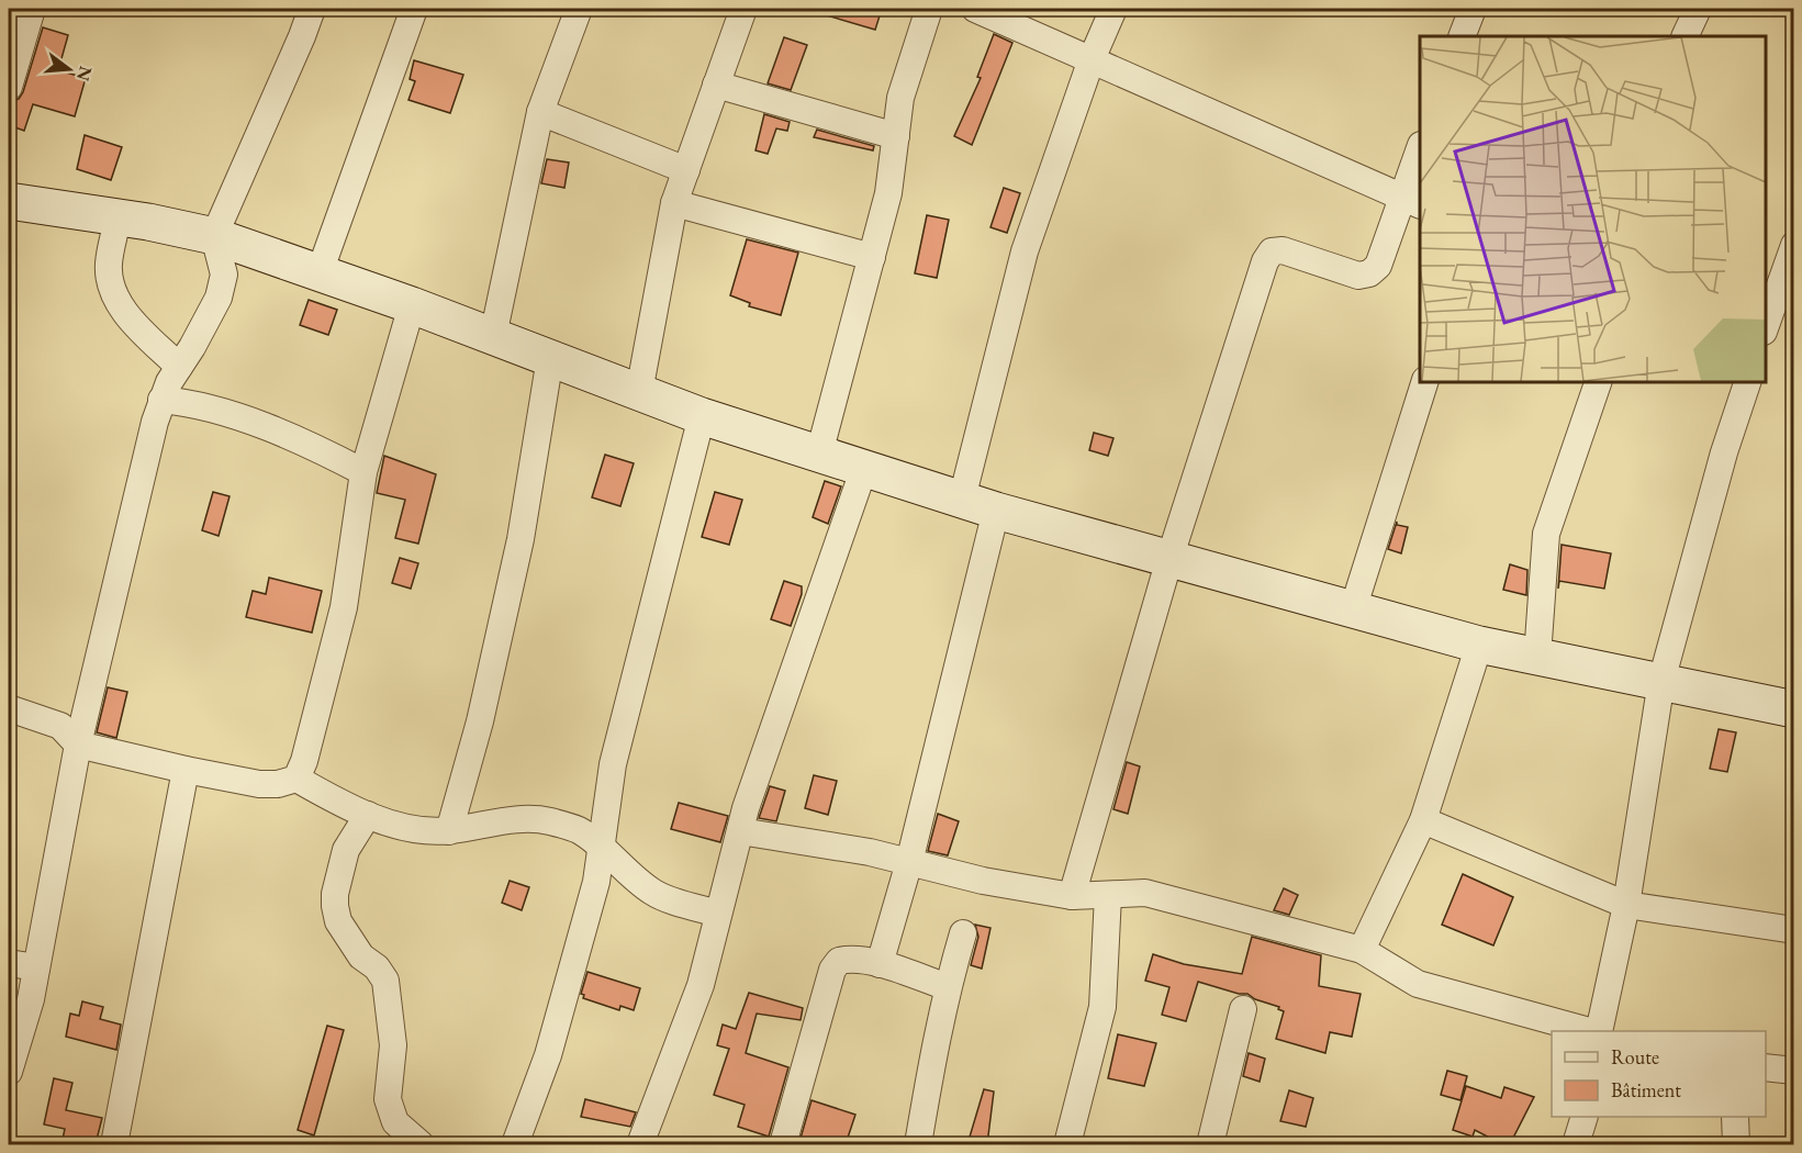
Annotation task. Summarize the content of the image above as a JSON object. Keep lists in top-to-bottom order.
{
  "legend": ["Route", "Bâtiment"],
  "north": "right"
}
